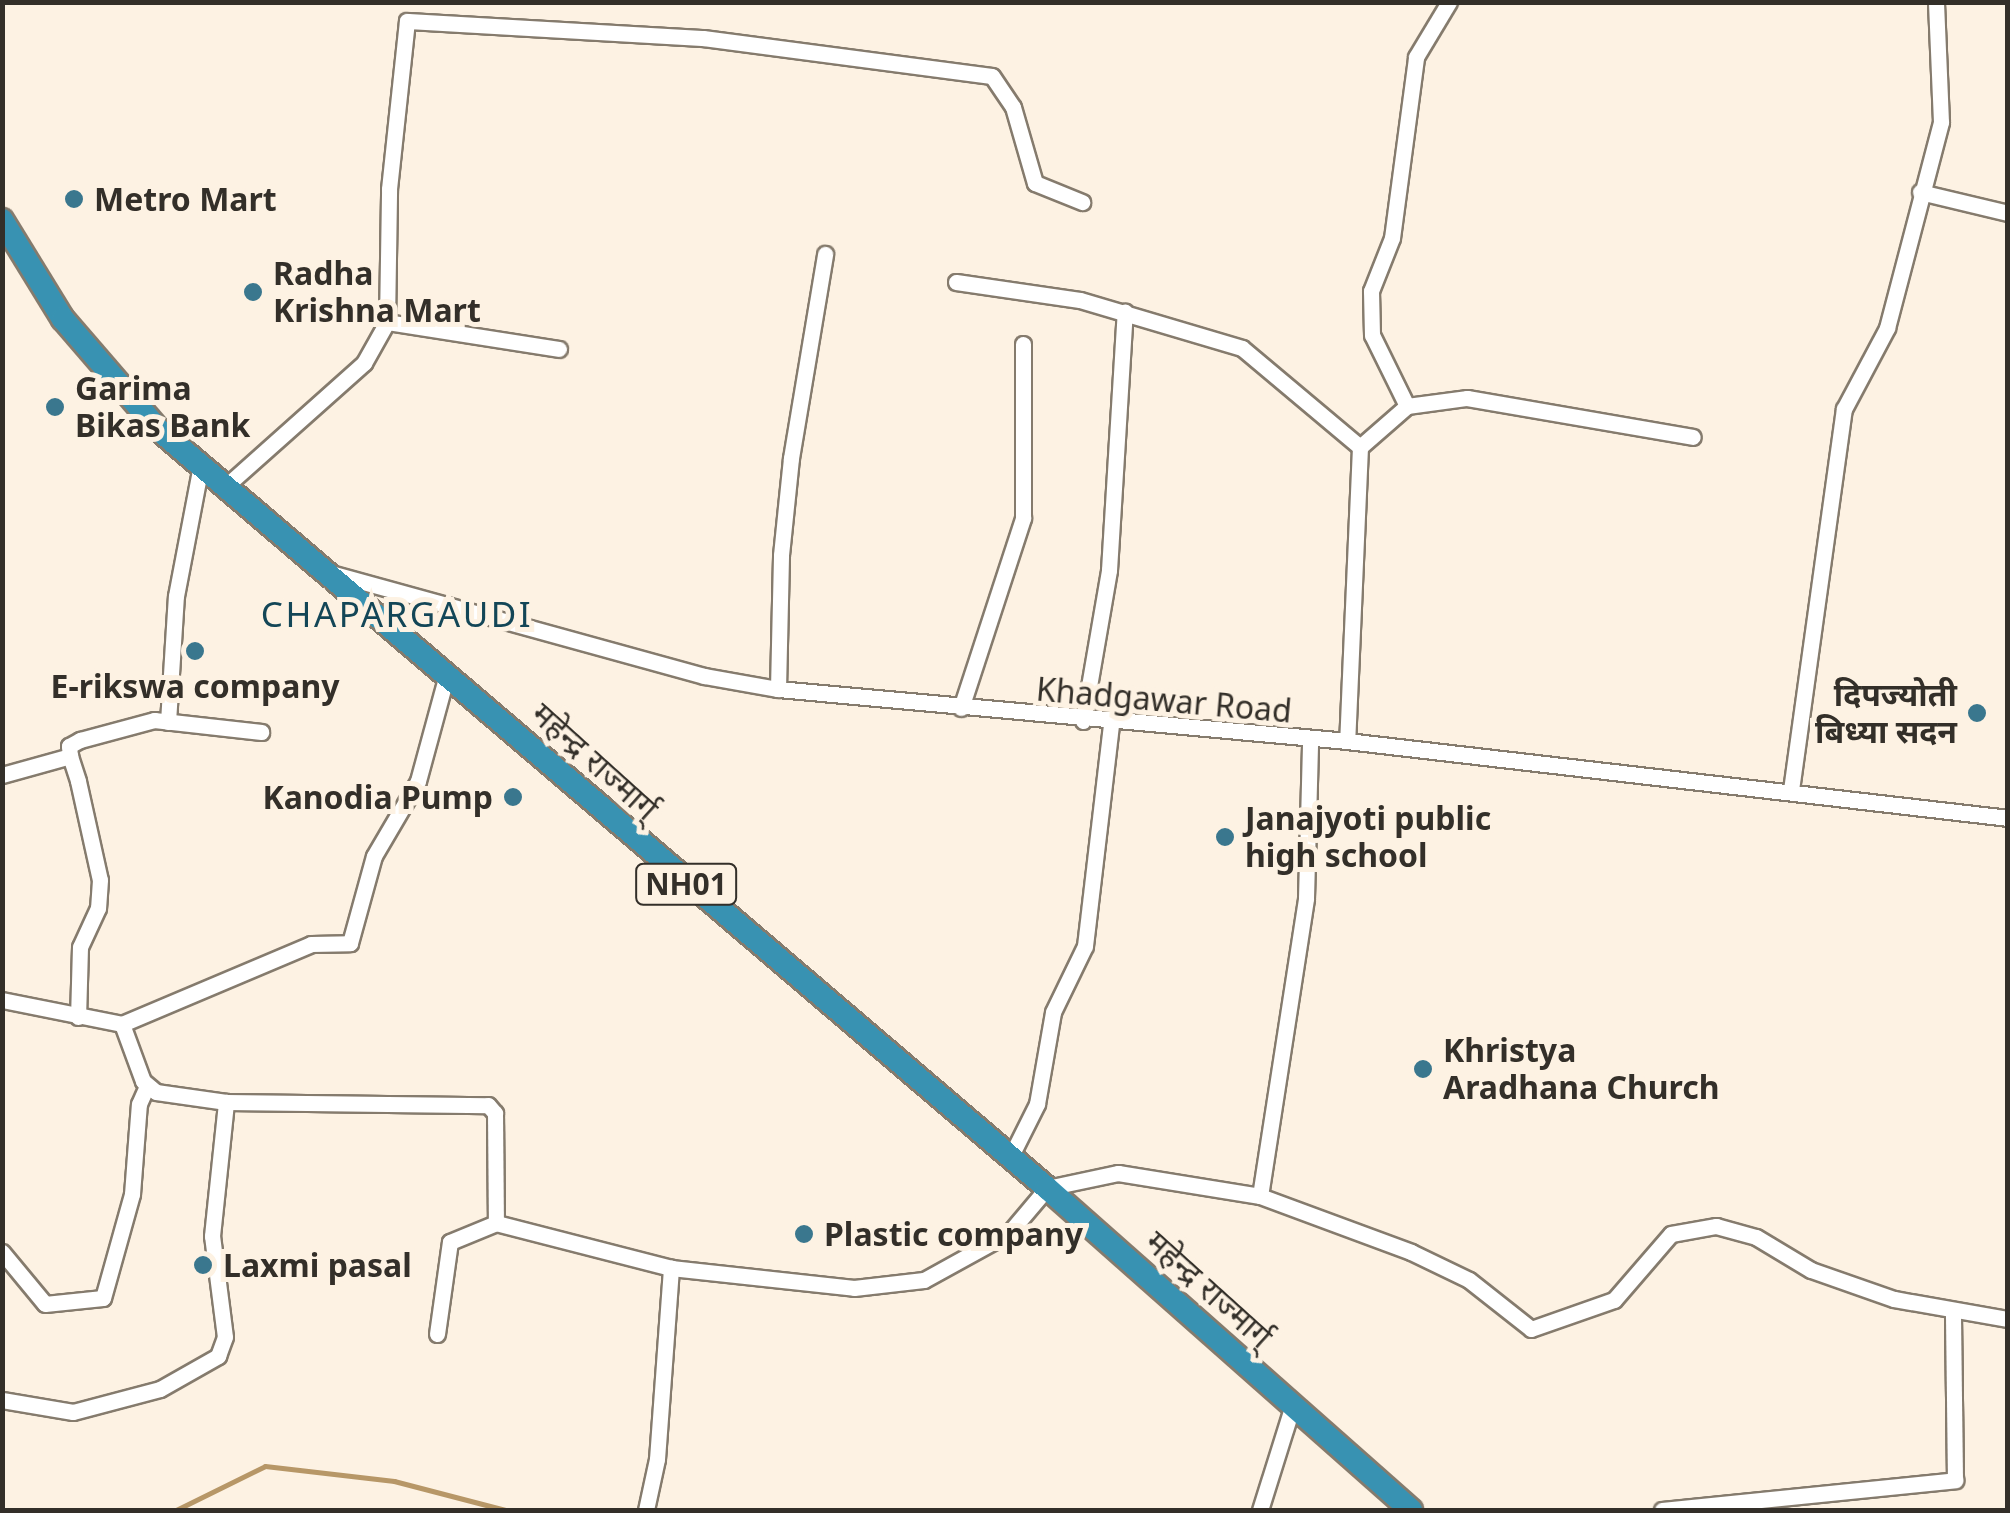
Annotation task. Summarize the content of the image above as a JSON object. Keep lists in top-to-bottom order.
{
  "streets": {
    "highway": ["महेन्द्र राज्मार्ग्", "NH01"],
    "street": ["Khadgawar Road"]
  },
  "crossings": [
    ["Khadgawar Road", "महेन्द्र राज्मार्ग्"]
  ],
  "districts": ["CHAPARGAUDI"],
  "places": [
    "Metro Mart",
    "Radha Krishna Mart",
    "Garima Bikas Bank",
    "E-rikswa company",
    "दिपज्योती बिध्या सदन",
    "Kanodia Pump",
    "Janajyoti public high school",
    "Khristya Aradhana Church",
    "Plastic company",
    "Laxmi pasal"
  ]
}
